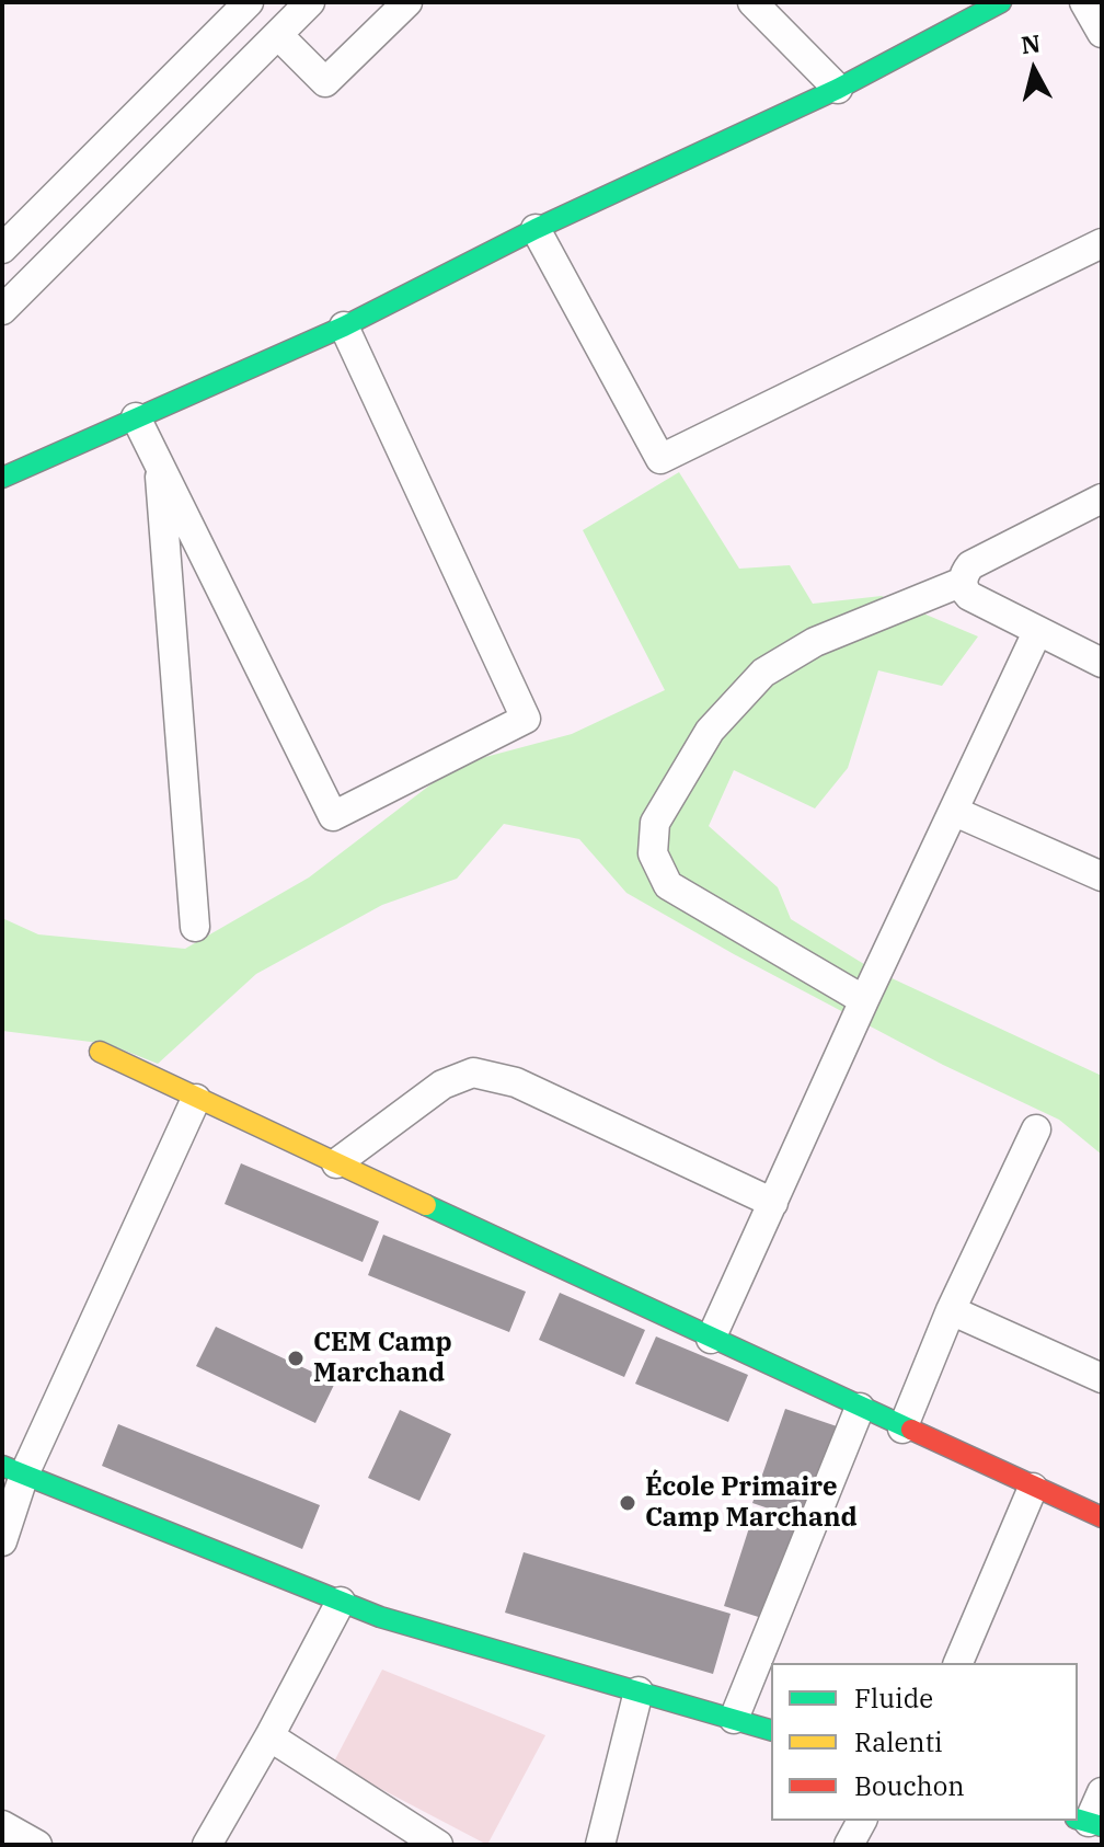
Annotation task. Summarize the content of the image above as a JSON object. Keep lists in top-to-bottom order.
{
  "places": ["CEM Camp Marchand", "École Primaire Camp Marchand"],
  "legend": ["Fluide", "Ralenti", "Bouchon"],
  "north": "top"
}
